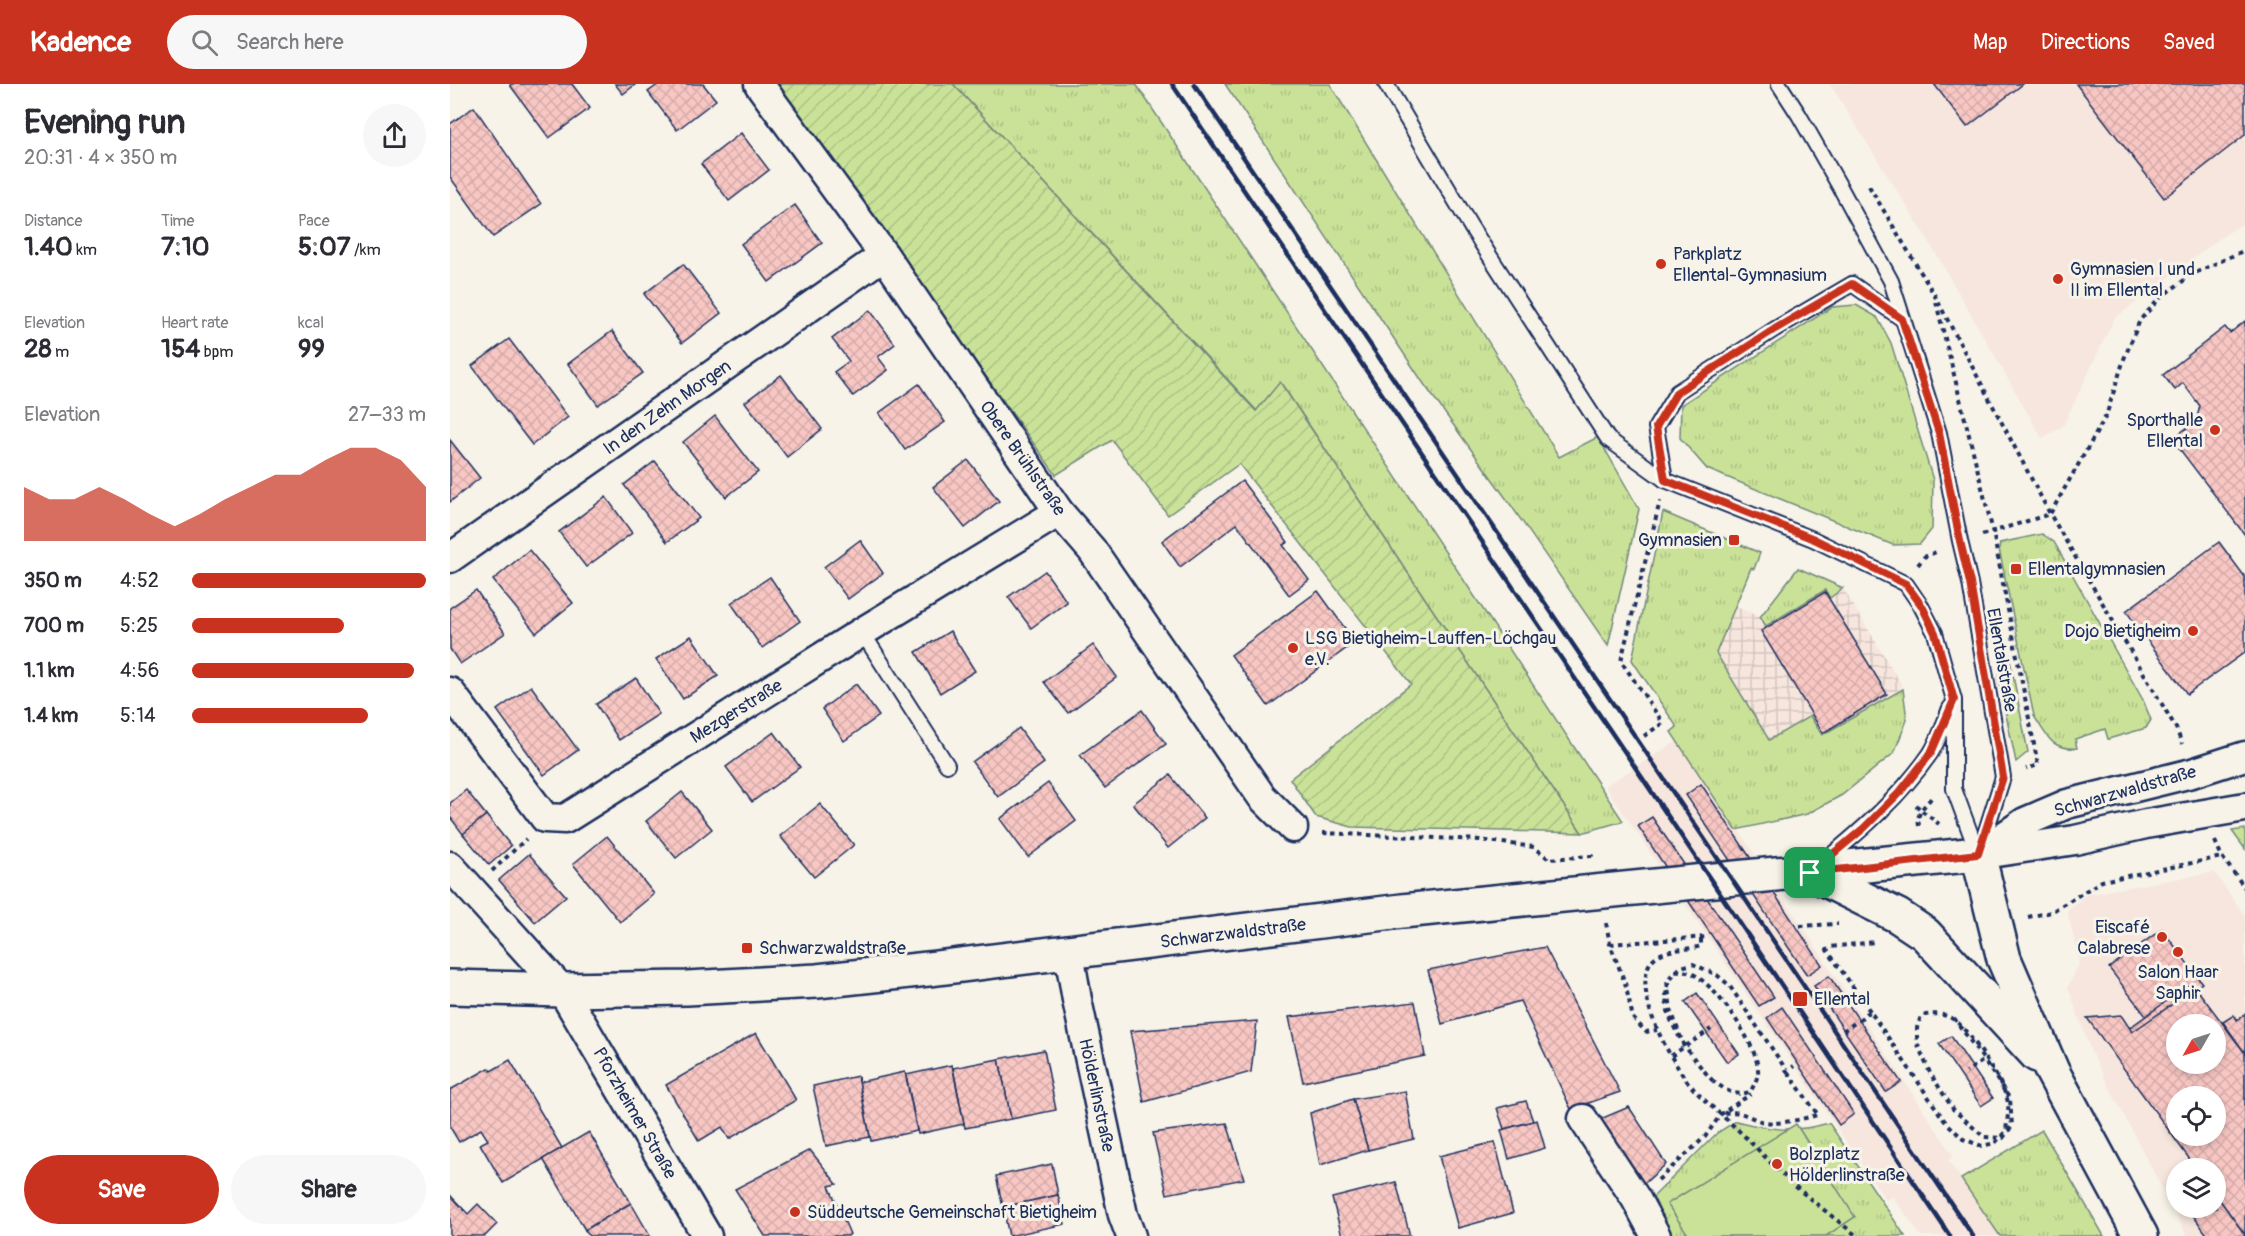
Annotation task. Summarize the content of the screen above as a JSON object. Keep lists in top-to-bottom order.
{
  "streets": {
    "main road": ["Schwarzwaldstraße"],
    "street": [
      "In den Zehn Morgen",
      "Obere Brühlstraße",
      "Mezgerstraße",
      "Hölderlinstraße",
      "Pforzheimer Straße"
    ],
    "lane": ["Ellentalstraße"]
  },
  "crossings": [
    ["In den Zehn Morgen", "Obere Brühlstraße"],
    ["Obere Brühlstraße", "Mezgerstraße"],
    ["Ellentalstraße", "Schwarzwaldstraße"],
    ["Schwarzwaldstraße", "Hölderlinstraße"],
    ["Schwarzwaldstraße", "Pforzheimer Straße"]
  ],
  "places": {
    "other": [
      "Parkplatz Ellental-Gymnasium",
      "Gymnasien I und II im Ellental",
      "Sporthalle Ellental",
      "Dojo Bietigheim",
      "LSG Bietigheim-Lauffen-Löchgau e.V.",
      "Eiscafé Calabrese",
      "Salon Haar Saphir",
      "Bolzplatz Hölderlinstraße",
      "Süddeutsche Gemeinschaft Bietigheim"
    ],
    "transit": [
      "Gymnasien",
      "Ellentalgymnasien",
      "Schwarzwaldstraße",
      "Ellental"
    ]
  },
  "north": "bottom left",
  "page": {
    "header": "Kadence",
    "search": "Search here",
    "nav": ["Map", "Directions", "Saved"],
    "heading": ["Evening run", "20:31 · 4 × 350 m"],
    "stats": [
      ["Distance", "1.40 km"],
      ["Time", "7:10"],
      ["Pace", "5:07 /km"],
      ["Elevation", "28 m"],
      ["Heart rate", "154 bpm"],
      ["kcal", "99"]
    ],
    "chart": ["Elevation", "27–33 m"],
    "list": [
      {
        "name": "350 m",
        "note": "4:52"
      },
      {
        "name": "700 m",
        "note": "5:25"
      },
      {
        "name": "1.1 km",
        "note": "4:56"
      },
      {
        "name": "1.4 km",
        "note": "5:14"
      }
    ],
    "buttons": ["Save", "Share"]
  }
}
